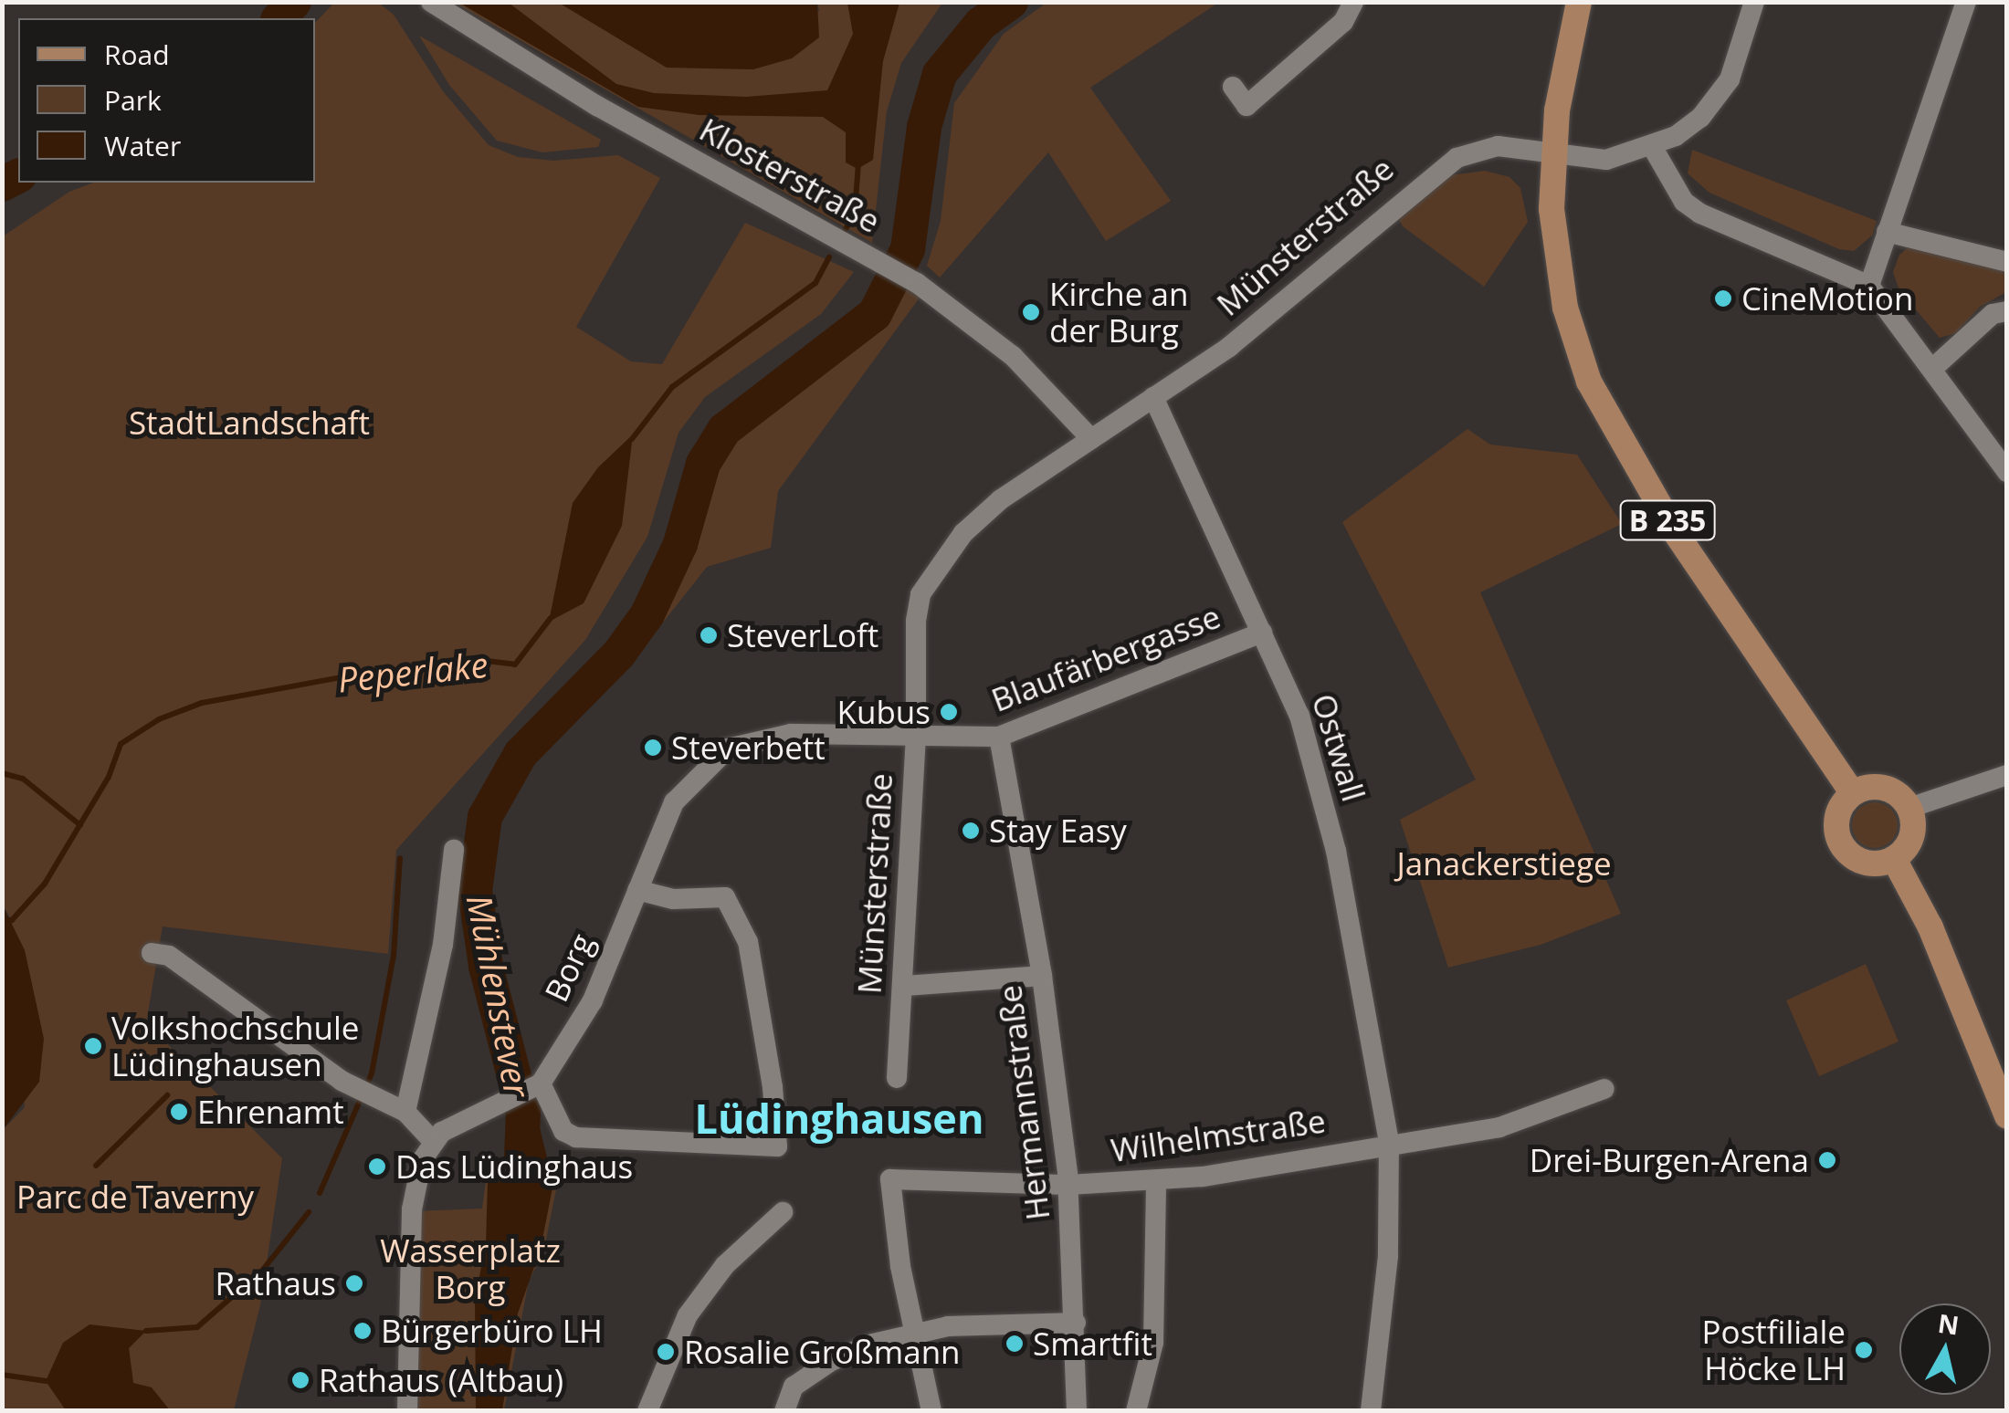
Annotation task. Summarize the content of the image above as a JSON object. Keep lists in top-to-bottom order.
{
  "streets": {
    "main road": ["B 235"],
    "street": [
      "Klosterstraße",
      "Münsterstraße",
      "Blaufärbergasse",
      "Ostwall",
      "Borg",
      "Hermannstraße",
      "Wilhelmstraße"
    ]
  },
  "crossings": [
    ["Klosterstraße", "Münsterstraße"],
    ["Münsterstraße", "B 235"],
    ["Münsterstraße", "Blaufärbergasse"],
    ["Münsterstraße", "Ostwall"],
    ["Münsterstraße", "Borg"],
    ["Blaufärbergasse", "Ostwall"],
    ["Blaufärbergasse", "Borg"],
    ["Blaufärbergasse", "Hermannstraße"],
    ["Ostwall", "Wilhelmstraße"],
    ["Hermannstraße", "Wilhelmstraße"]
  ],
  "districts": ["Lüdinghausen"],
  "water": ["Peperlake", "Mühlenstever"],
  "parks": [
    "StadtLandschaft",
    "Janackerstiege",
    "Parc de Taverny",
    "Wasserplatz Borg"
  ],
  "places": [
    "CineMotion",
    "Kirche an der Burg",
    "SteverLoft",
    "Kubus",
    "Steverbett",
    "Stay Easy",
    "Volkshochschule Lüdinghausen",
    "Ehrenamt",
    "Drei-Burgen-Arena",
    "Das Lüdinghaus",
    "Rathaus",
    "Bürgerbüro LH",
    "Smartfit",
    "Postfiliale Höcke LH",
    "Rosalie Großmann",
    "Rathaus (Altbau)"
  ],
  "legend": ["Road", "Park", "Water"],
  "north": "top"
}
